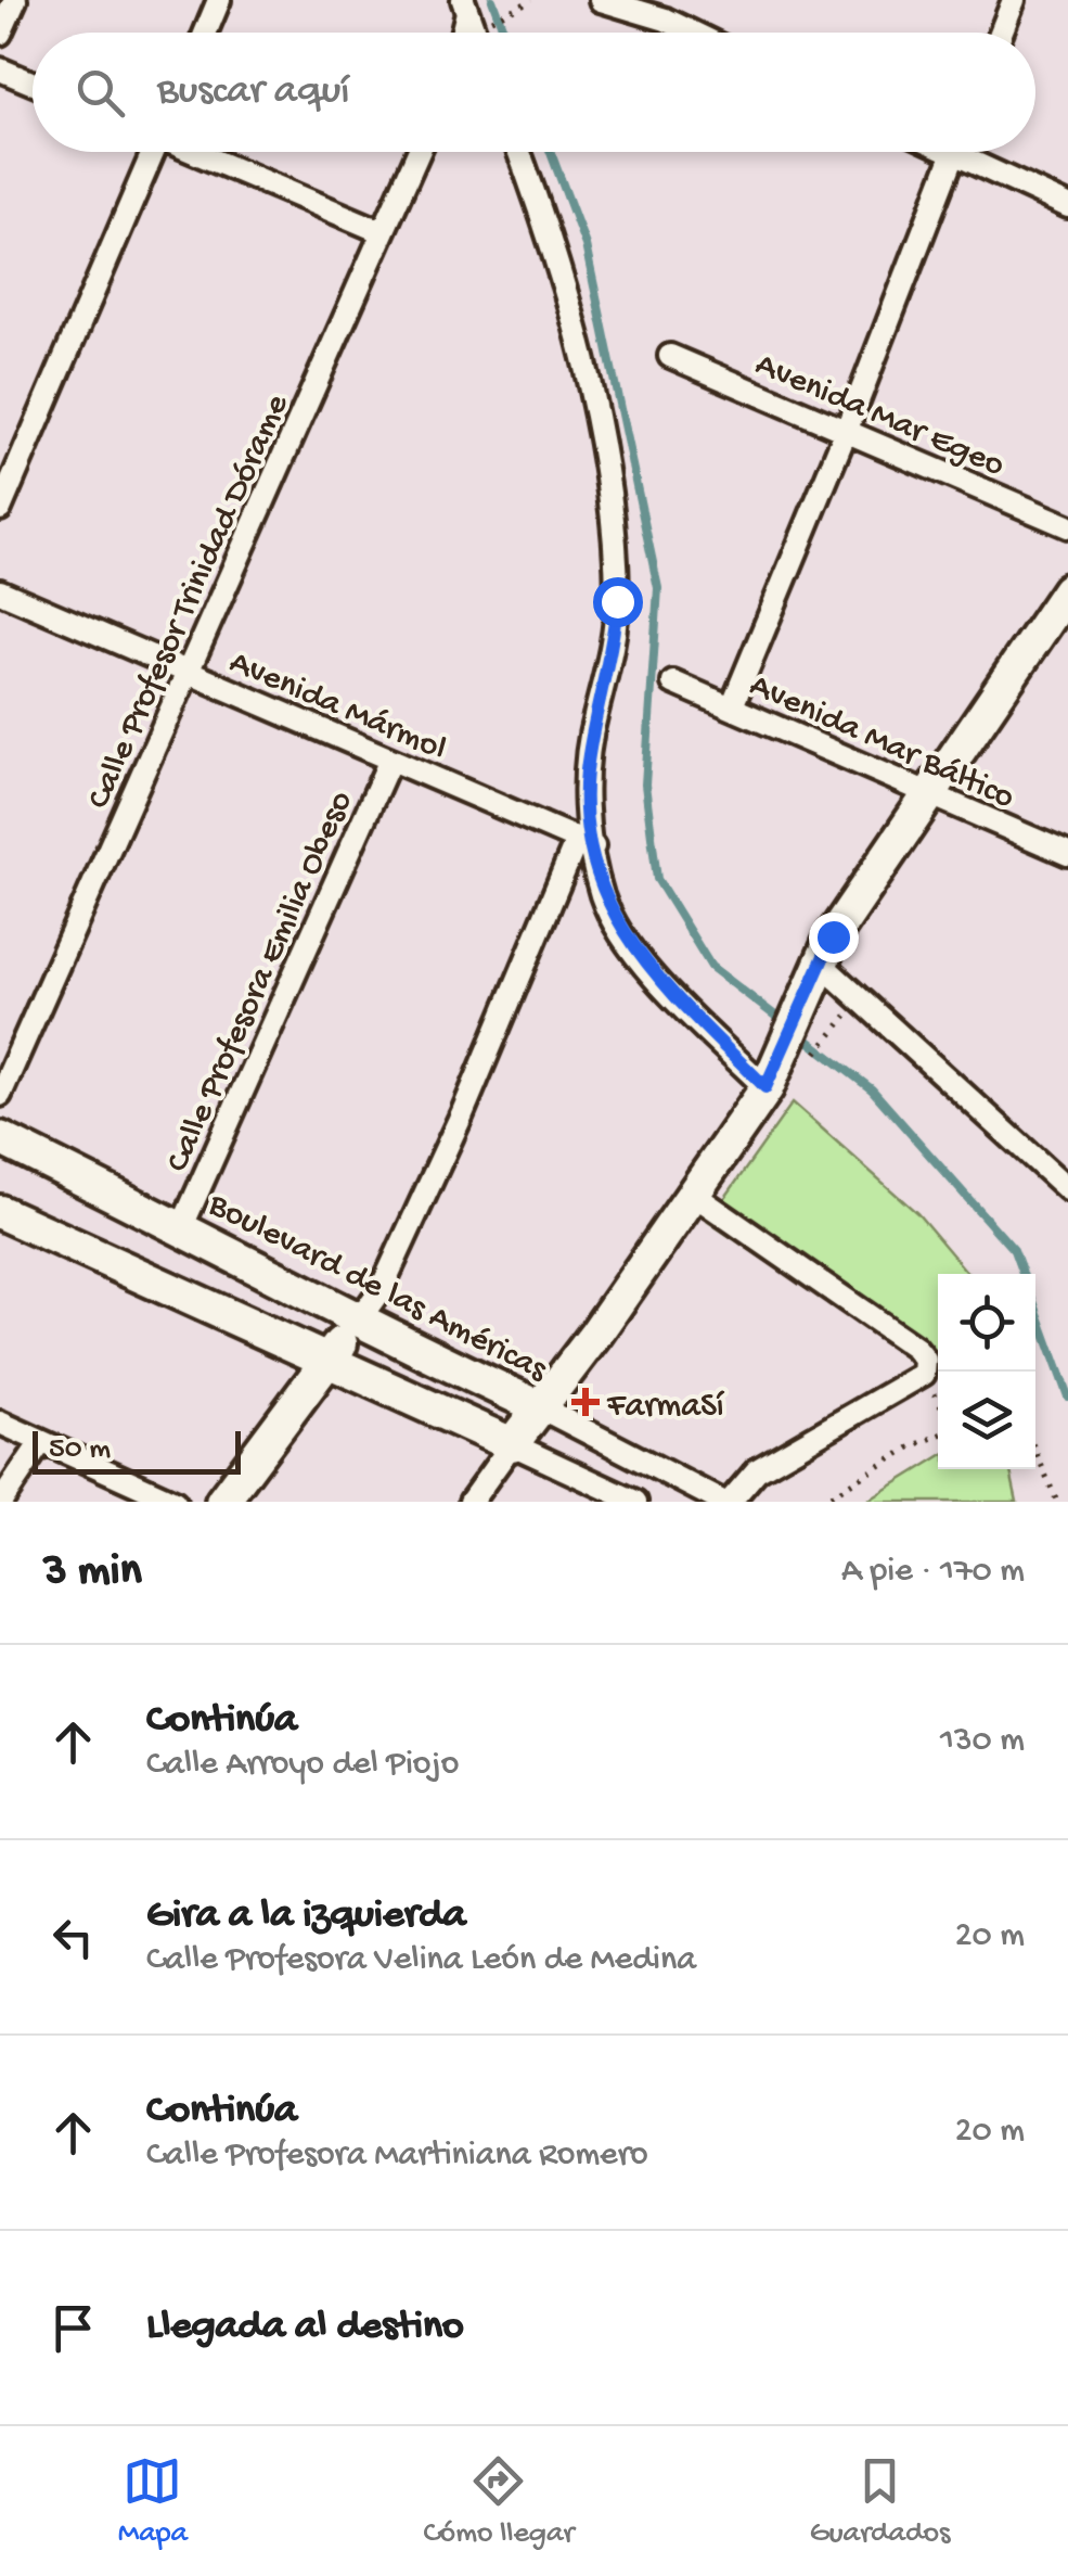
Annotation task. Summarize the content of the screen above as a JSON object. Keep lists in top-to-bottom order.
{
  "streets": {
    "main road": ["Boulevard de las Américas"],
    "street": [
      "Avenida Mar Egeo",
      "Calle Profesor Trinidad Dórame",
      "Avenida Mármol",
      "Avenida Mar Báltico",
      "Calle Profesora Emilia Obeso"
    ]
  },
  "crossings": [
    ["Calle Profesor Trinidad Dórame", "Avenida Mármol"],
    ["Avenida Mármol", "Calle Profesora Emilia Obeso"],
    ["Calle Profesora Emilia Obeso", "Boulevard de las Américas"]
  ],
  "places": {
    "health": ["FarmaSí"]
  },
  "scale_bar": "50 m",
  "page": {
    "search": "Buscar aquí",
    "scale": "50 m",
    "heading": ["3 min", "A pie · 170 m"],
    "list": [
      ["Continúa", "Calle Arroyo del Piojo", "130 m"],
      ["Gira a la izquierda", "Calle Profesora Velina León de Medina", "20 m"],
      ["Continúa", "Calle Profesora Martiniana Romero", "20 m"],
      "Llegada al destino"
    ],
    "nav": ["Mapa", "Cómo llegar", "Guardados"]
  }
}
